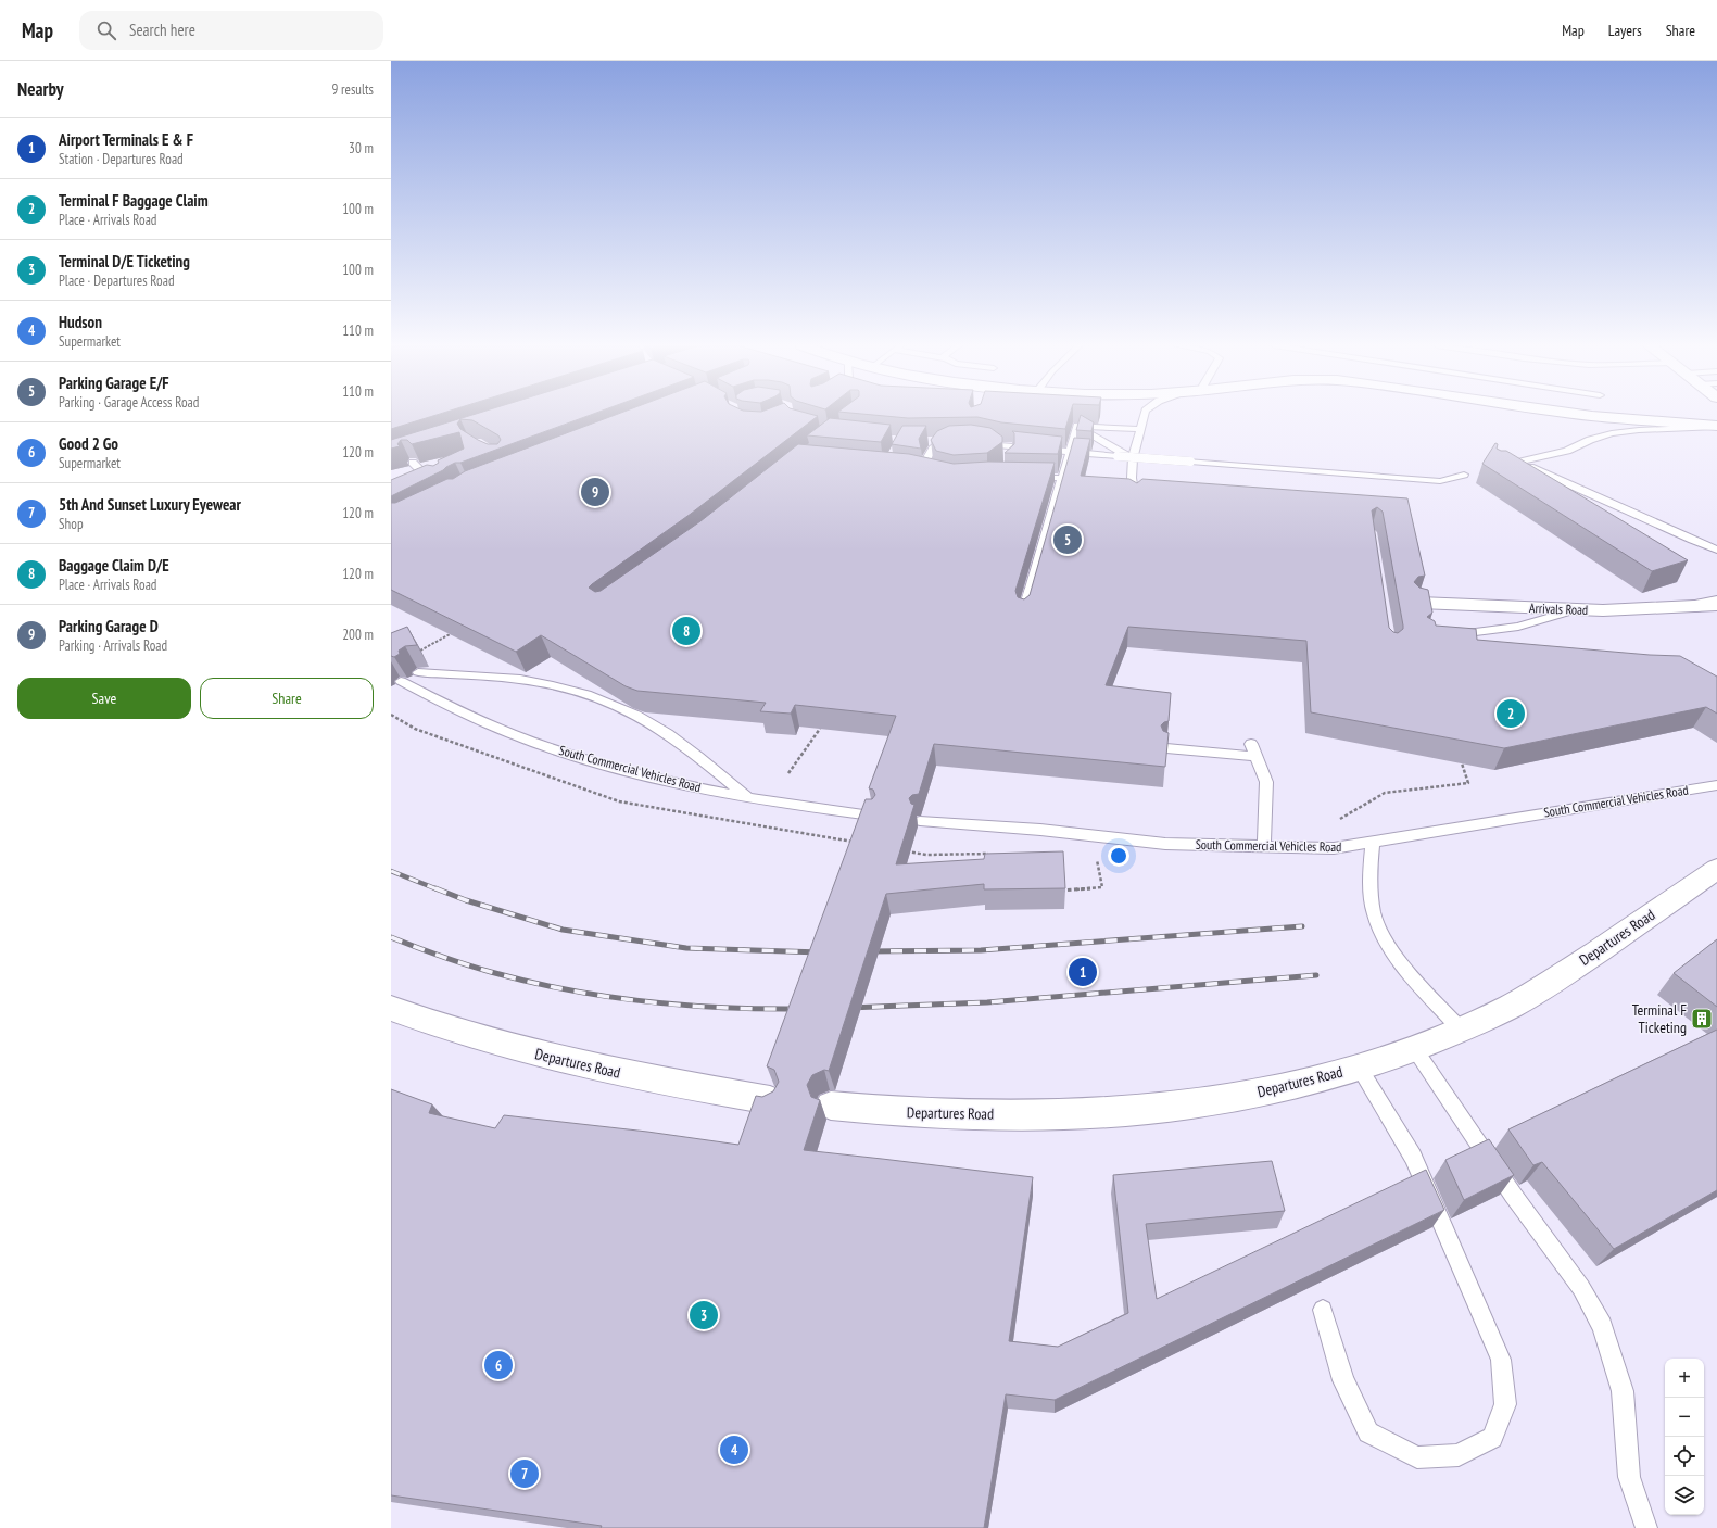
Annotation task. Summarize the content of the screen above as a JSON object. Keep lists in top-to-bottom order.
{
  "streets": {
    "main road": ["Arrivals Road", "Departures Road"],
    "lane": ["South Commercial Vehicles Road"]
  },
  "places": {
    "building": ["Terminal F Ticketing"]
  },
  "page": {
    "header": "Map",
    "search": "Search here",
    "nav": ["Map", "Layers", "Share"],
    "heading": ["Nearby", "9 results"],
    "list": [
      {
        "mark": "1",
        "name": "Airport Terminals E & F",
        "note": "Station · Departures Road",
        "value": "30 m"
      },
      {
        "mark": "2",
        "name": "Terminal F Baggage Claim",
        "note": "Place · Arrivals Road",
        "value": "100 m"
      },
      {
        "mark": "3",
        "name": "Terminal D/E Ticketing",
        "note": "Place · Departures Road",
        "value": "100 m"
      },
      {
        "mark": "4",
        "name": "Hudson",
        "note": "Supermarket",
        "value": "110 m"
      },
      {
        "mark": "5",
        "name": "Parking Garage E/F",
        "note": "Parking · Garage Access Road",
        "value": "110 m"
      },
      {
        "mark": "6",
        "name": "Good 2 Go",
        "note": "Supermarket",
        "value": "120 m"
      },
      {
        "mark": "7",
        "name": "5th And Sunset Luxury Eyewear",
        "note": "Shop",
        "value": "120 m"
      },
      {
        "mark": "8",
        "name": "Baggage Claim D/E",
        "note": "Place · Arrivals Road",
        "value": "120 m"
      },
      {
        "mark": "9",
        "name": "Parking Garage D",
        "note": "Parking · Arrivals Road",
        "value": "200 m"
      }
    ],
    "pins": [
      "9",
      "5",
      "8",
      "2",
      "1",
      "3",
      "6",
      "4",
      "7"
    ],
    "buttons": ["Save", "Share"],
    "map_buttons": ["+", "−"]
  }
}
